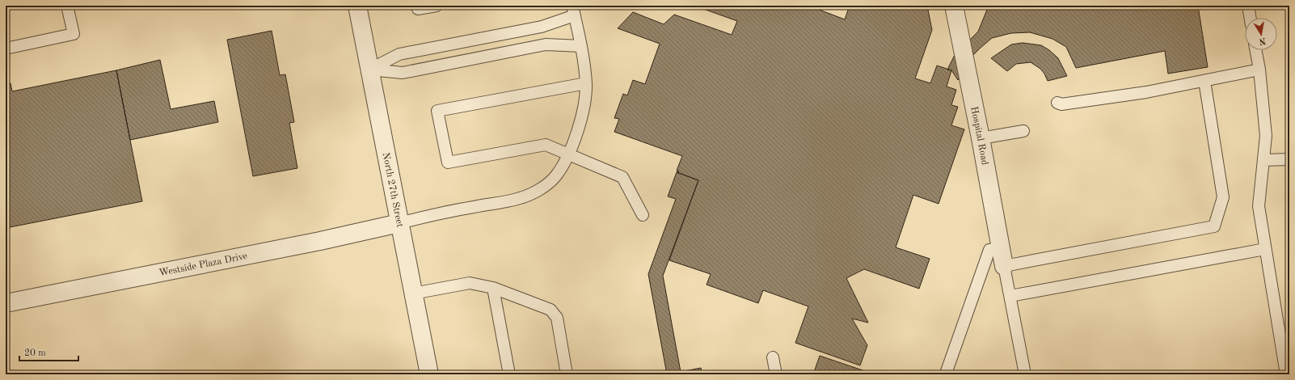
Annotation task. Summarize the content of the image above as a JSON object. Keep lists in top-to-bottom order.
{
  "streets": {
    "street": ["Hospital Road", "North 27th Street", "Westside Plaza Drive"]
  },
  "crossings": [
    ["North 27th Street", "Westside Plaza Drive"]
  ],
  "scale_bar": "20 m",
  "north": "bottom"
}
